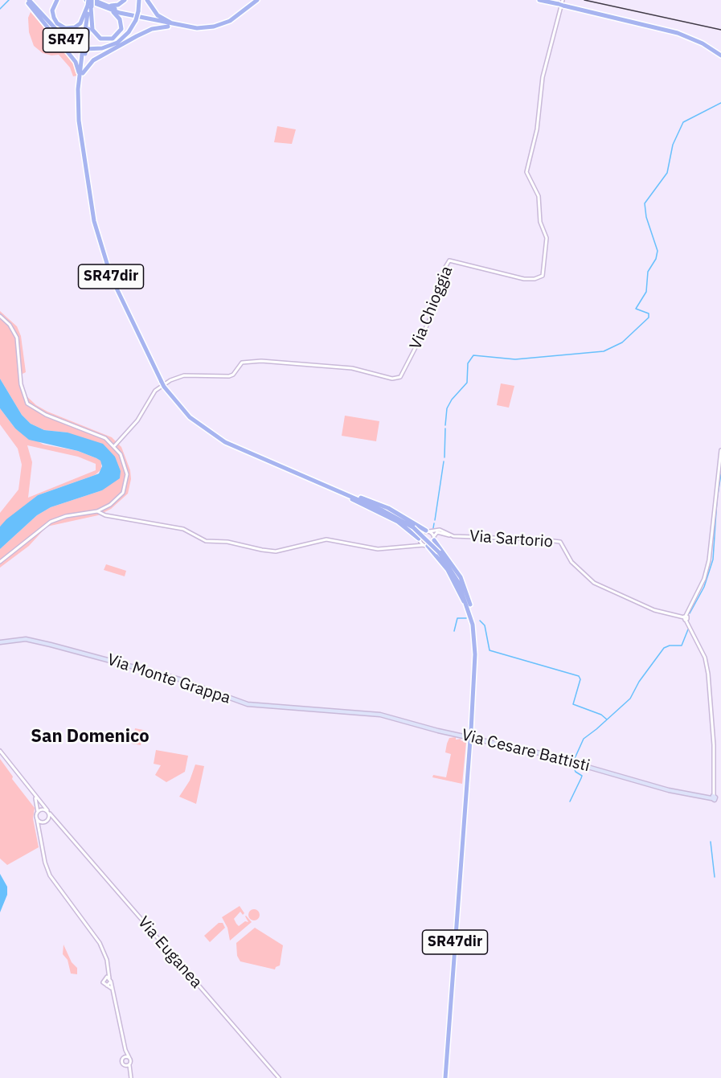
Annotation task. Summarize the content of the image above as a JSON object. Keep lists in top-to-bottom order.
{
  "streets": {
    "highway": ["SR47", "SR47dir"],
    "main road": ["Via Monte Grappa", "Via Cesare Battisti"],
    "street": ["Via Chioggia", "Via Sartorio", "Via Euganea"]
  },
  "crossings": [
    ["Via Monte Grappa", "Via Cesare Battisti"]
  ],
  "districts": ["San Domenico"]
}
